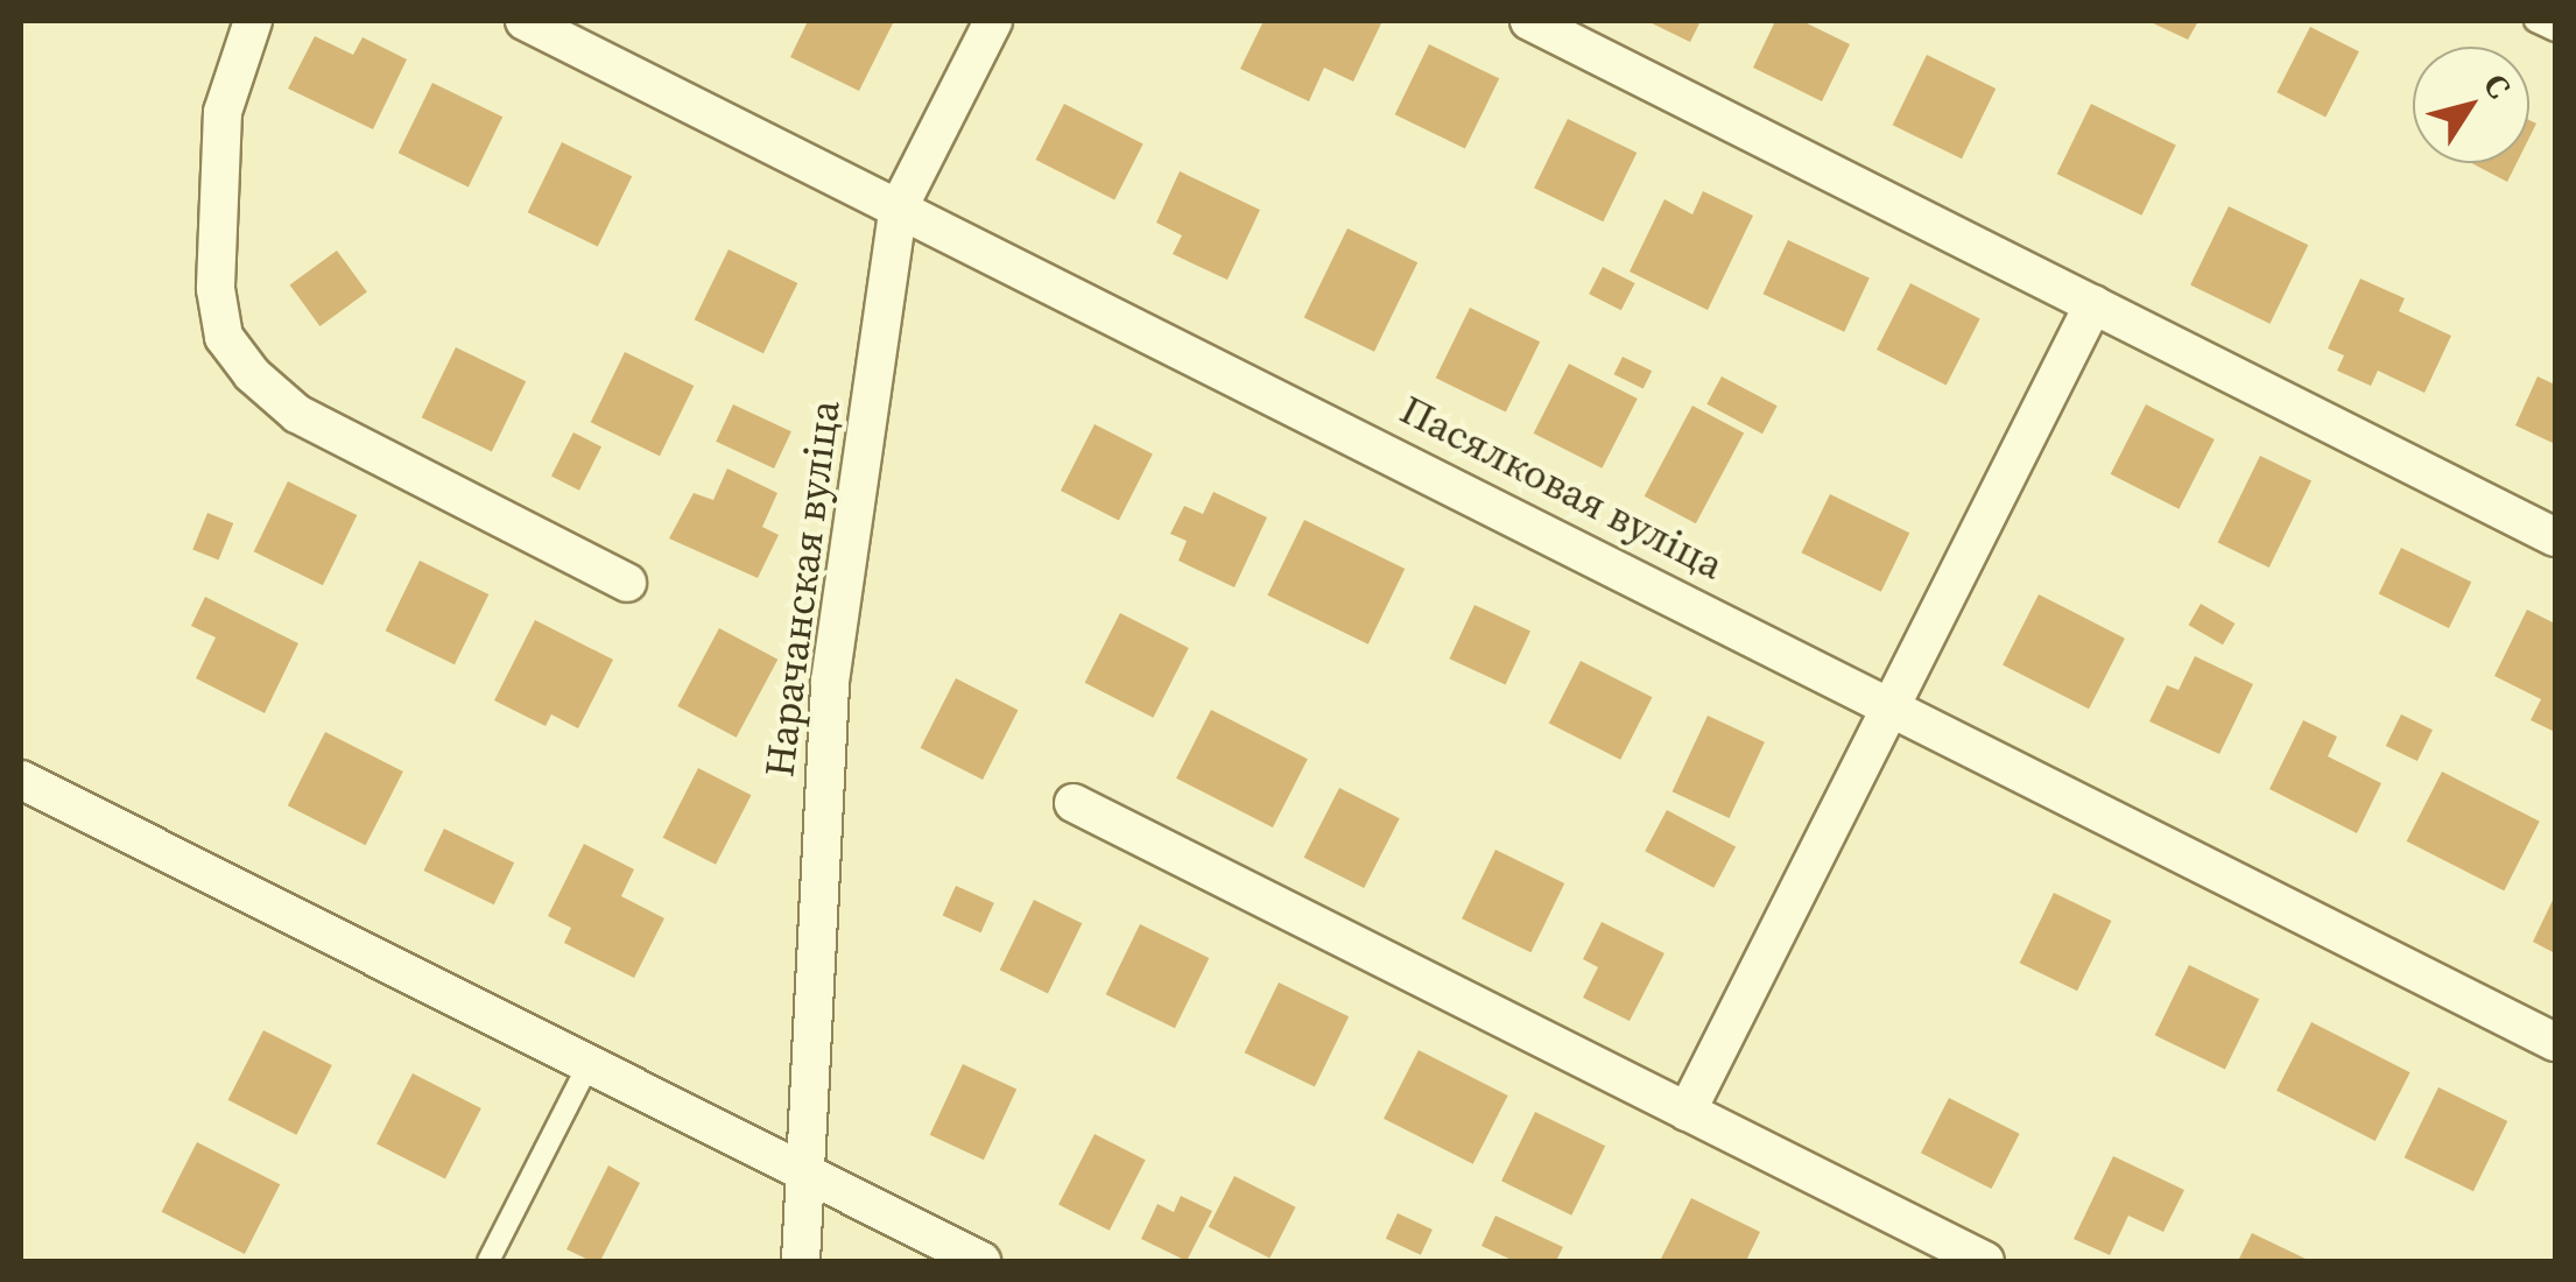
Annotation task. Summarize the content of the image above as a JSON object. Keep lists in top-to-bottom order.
{
  "streets": {
    "street": ["Пасялковая вуліца", "Нарачанская вуліца"]
  },
  "crossings": [
    ["Пасялковая вуліца", "Нарачанская вуліца"]
  ],
  "north": "top right"
}
